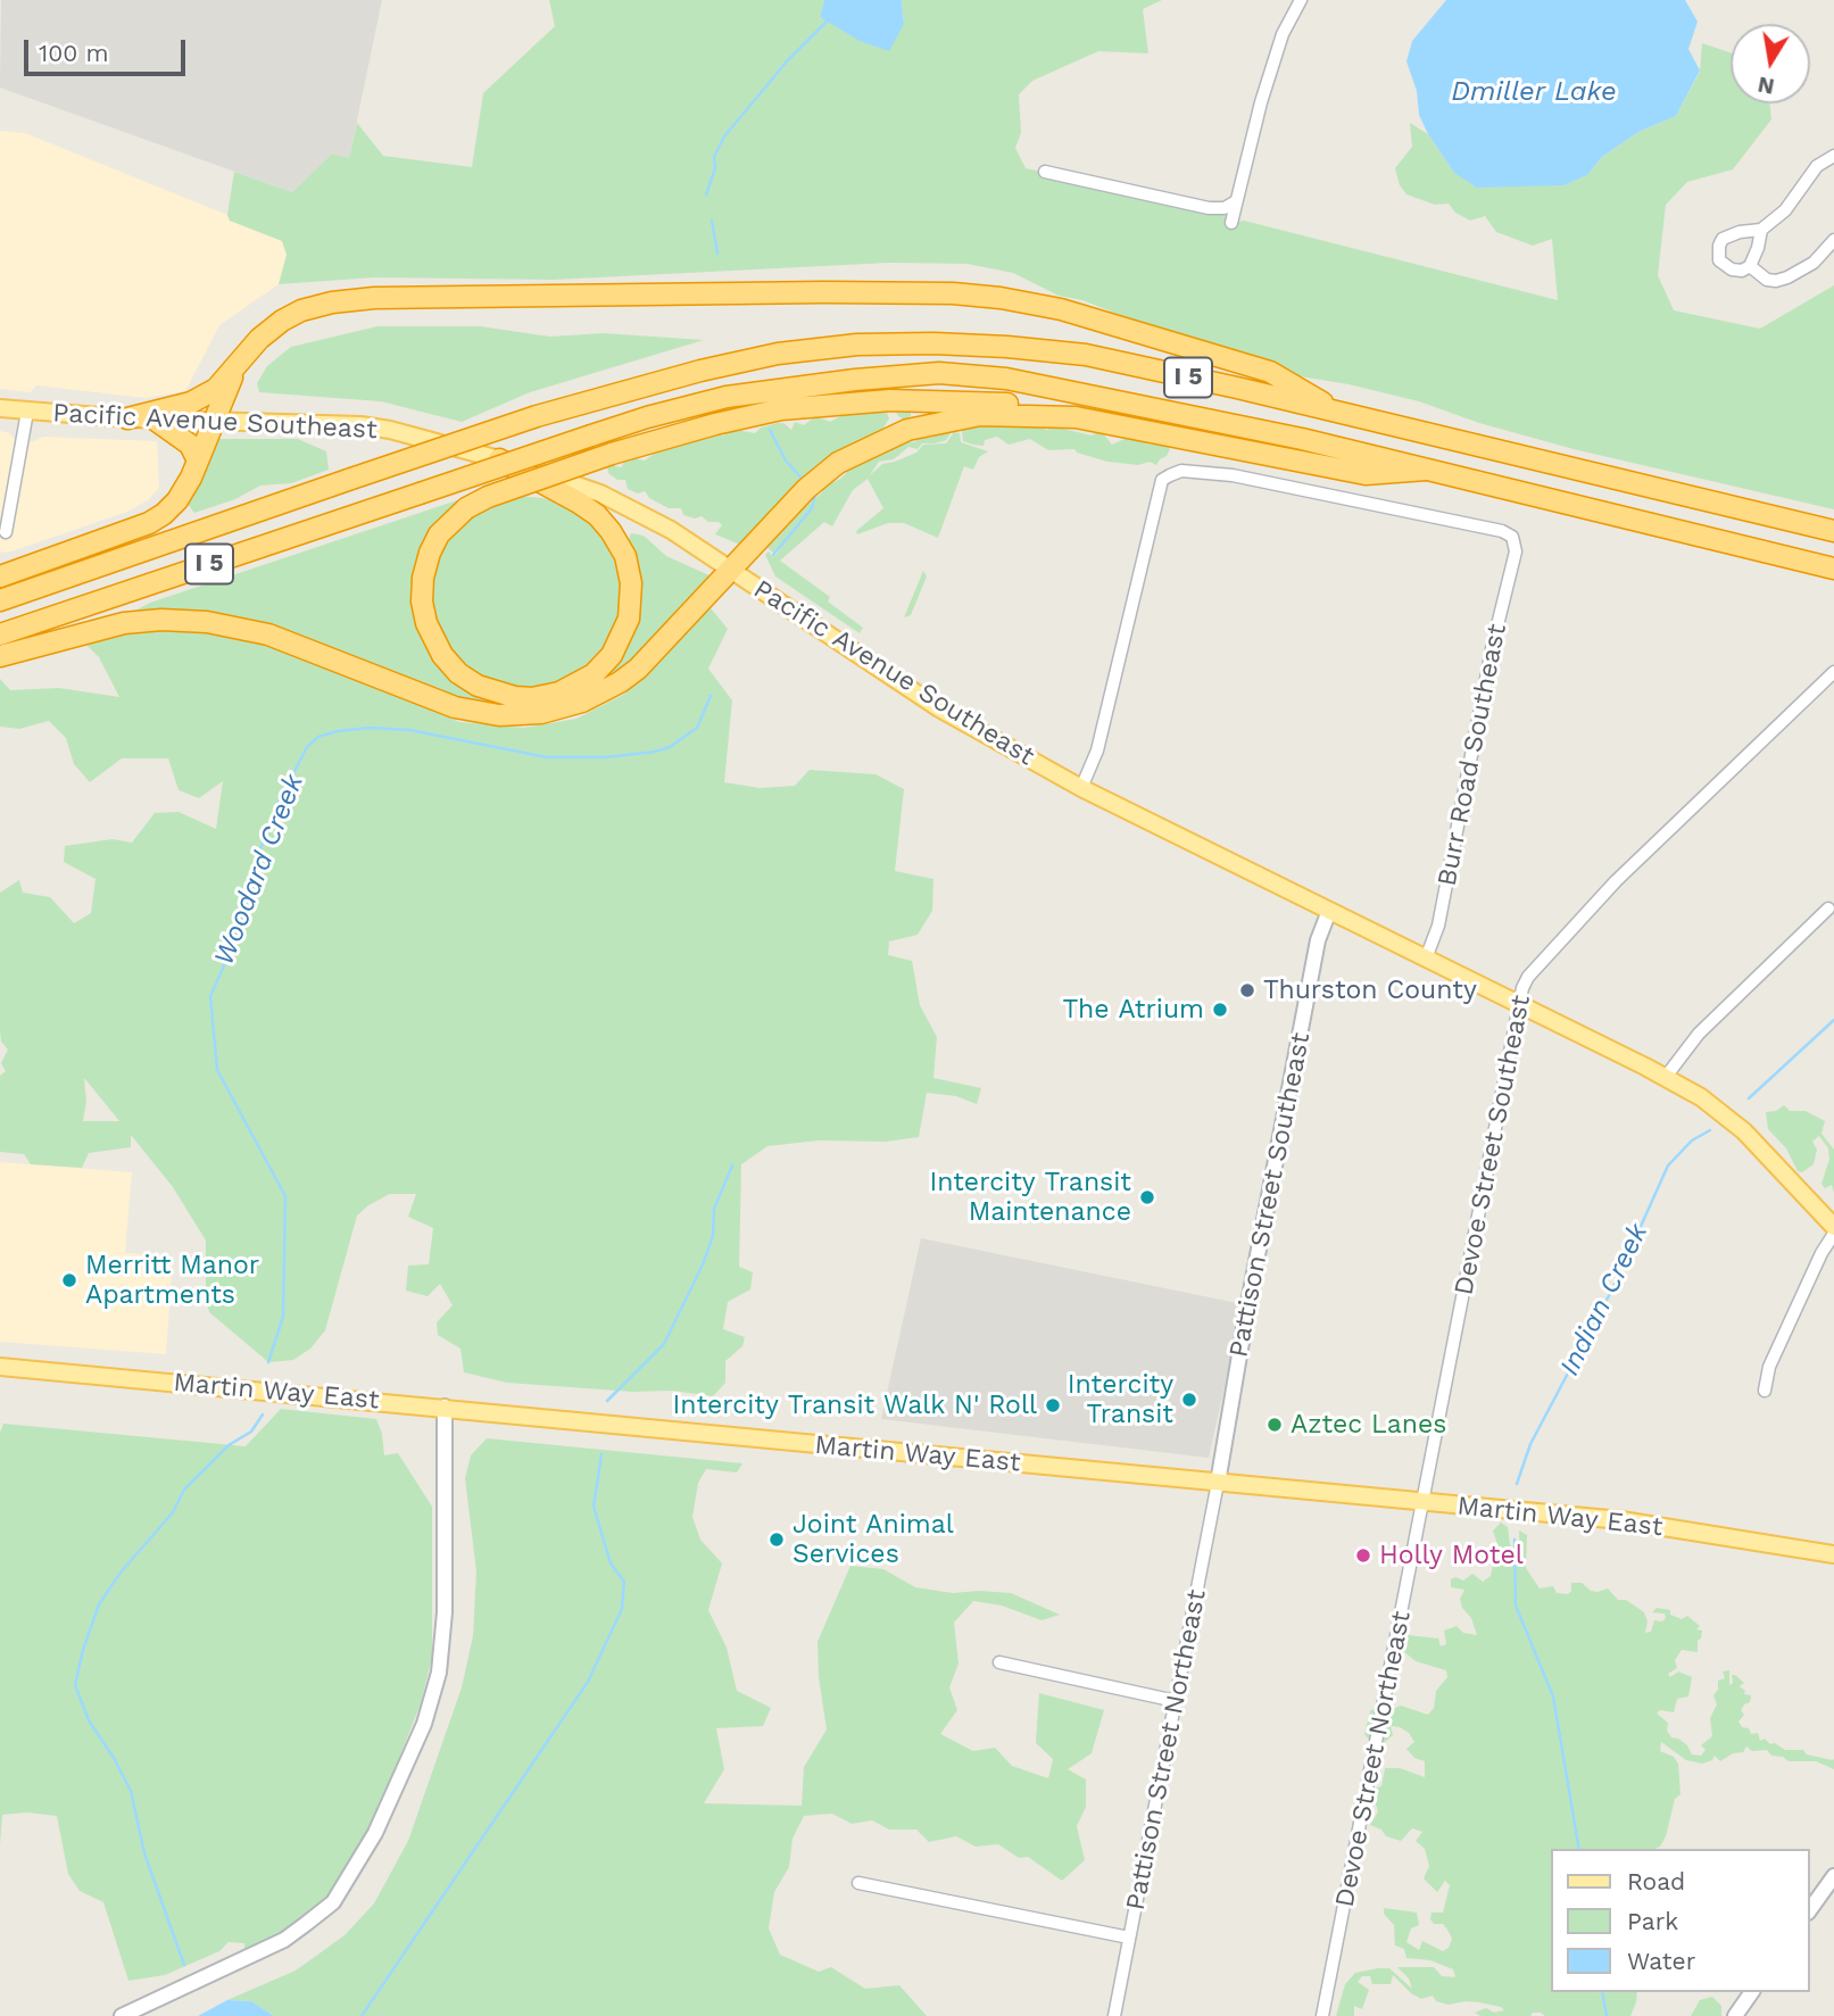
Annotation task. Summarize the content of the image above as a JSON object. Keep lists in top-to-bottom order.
{
  "streets": {
    "highway": ["I 5"],
    "main road": ["Pacific Avenue Southeast", "Martin Way East"],
    "street": [
      "Burr Road Southeast",
      "Devoe Street Southeast",
      "Pattison Street Southeast",
      "Pattison Street Northeast",
      "Devoe Street Northeast"
    ]
  },
  "crossings": [
    ["Pacific Avenue Southeast", "Burr Road Southeast"],
    ["Pacific Avenue Southeast", "Devoe Street Southeast"],
    ["Pacific Avenue Southeast", "Pattison Street Southeast"],
    ["Devoe Street Southeast", "Martin Way East"],
    ["Devoe Street Southeast", "Devoe Street Northeast"],
    ["Pattison Street Southeast", "Martin Way East"],
    ["Pattison Street Southeast", "Pattison Street Northeast"],
    ["Martin Way East", "Pattison Street Northeast"],
    ["Martin Way East", "Devoe Street Northeast"]
  ],
  "water": ["Dmiller Lake", "Woodard Creek", "Indian Creek"],
  "places": [
    "Thurston County",
    "The Atrium",
    "Intercity Transit Maintenance",
    "Merritt Manor Apartments",
    "Intercity Transit",
    "Intercity Transit Walk N' Roll",
    "Aztec Lanes",
    "Joint Animal Services",
    "Holly Motel"
  ],
  "legend": ["Road", "Park", "Water"],
  "scale_bar": "100 m",
  "north": "bottom"
}
